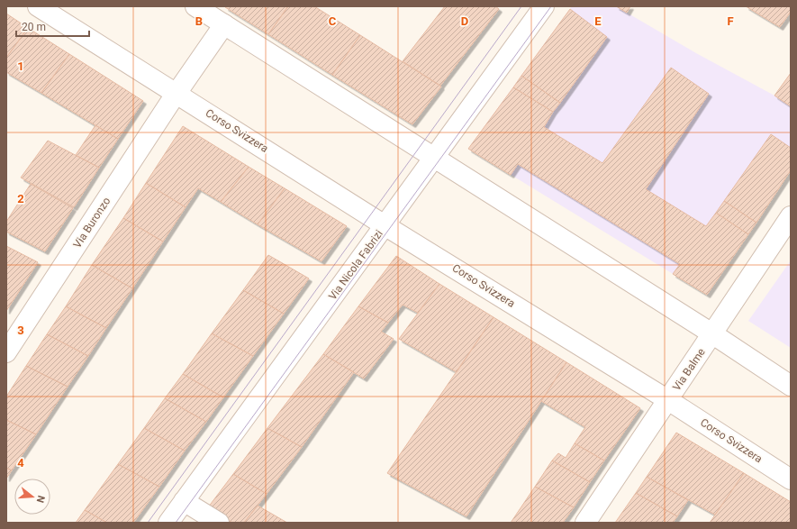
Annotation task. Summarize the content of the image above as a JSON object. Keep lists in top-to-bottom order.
{
  "streets": {
    "street": [
      "Corso Svizzera",
      "Via Buronzo",
      "Via Nicola Fabrizi",
      "Via Balme"
    ]
  },
  "crossings": [
    ["Corso Svizzera", "Via Buronzo"],
    ["Corso Svizzera", "Via Nicola Fabrizi"],
    ["Corso Svizzera", "Via Balme"]
  ],
  "scale_bar": "20 m",
  "north": "right",
  "grid": {
    "columns": [
      "B",
      "C",
      "D",
      "E",
      "F"
    ],
    "rows": [
      "1",
      "2",
      "3",
      "4"
    ]
  }
}
